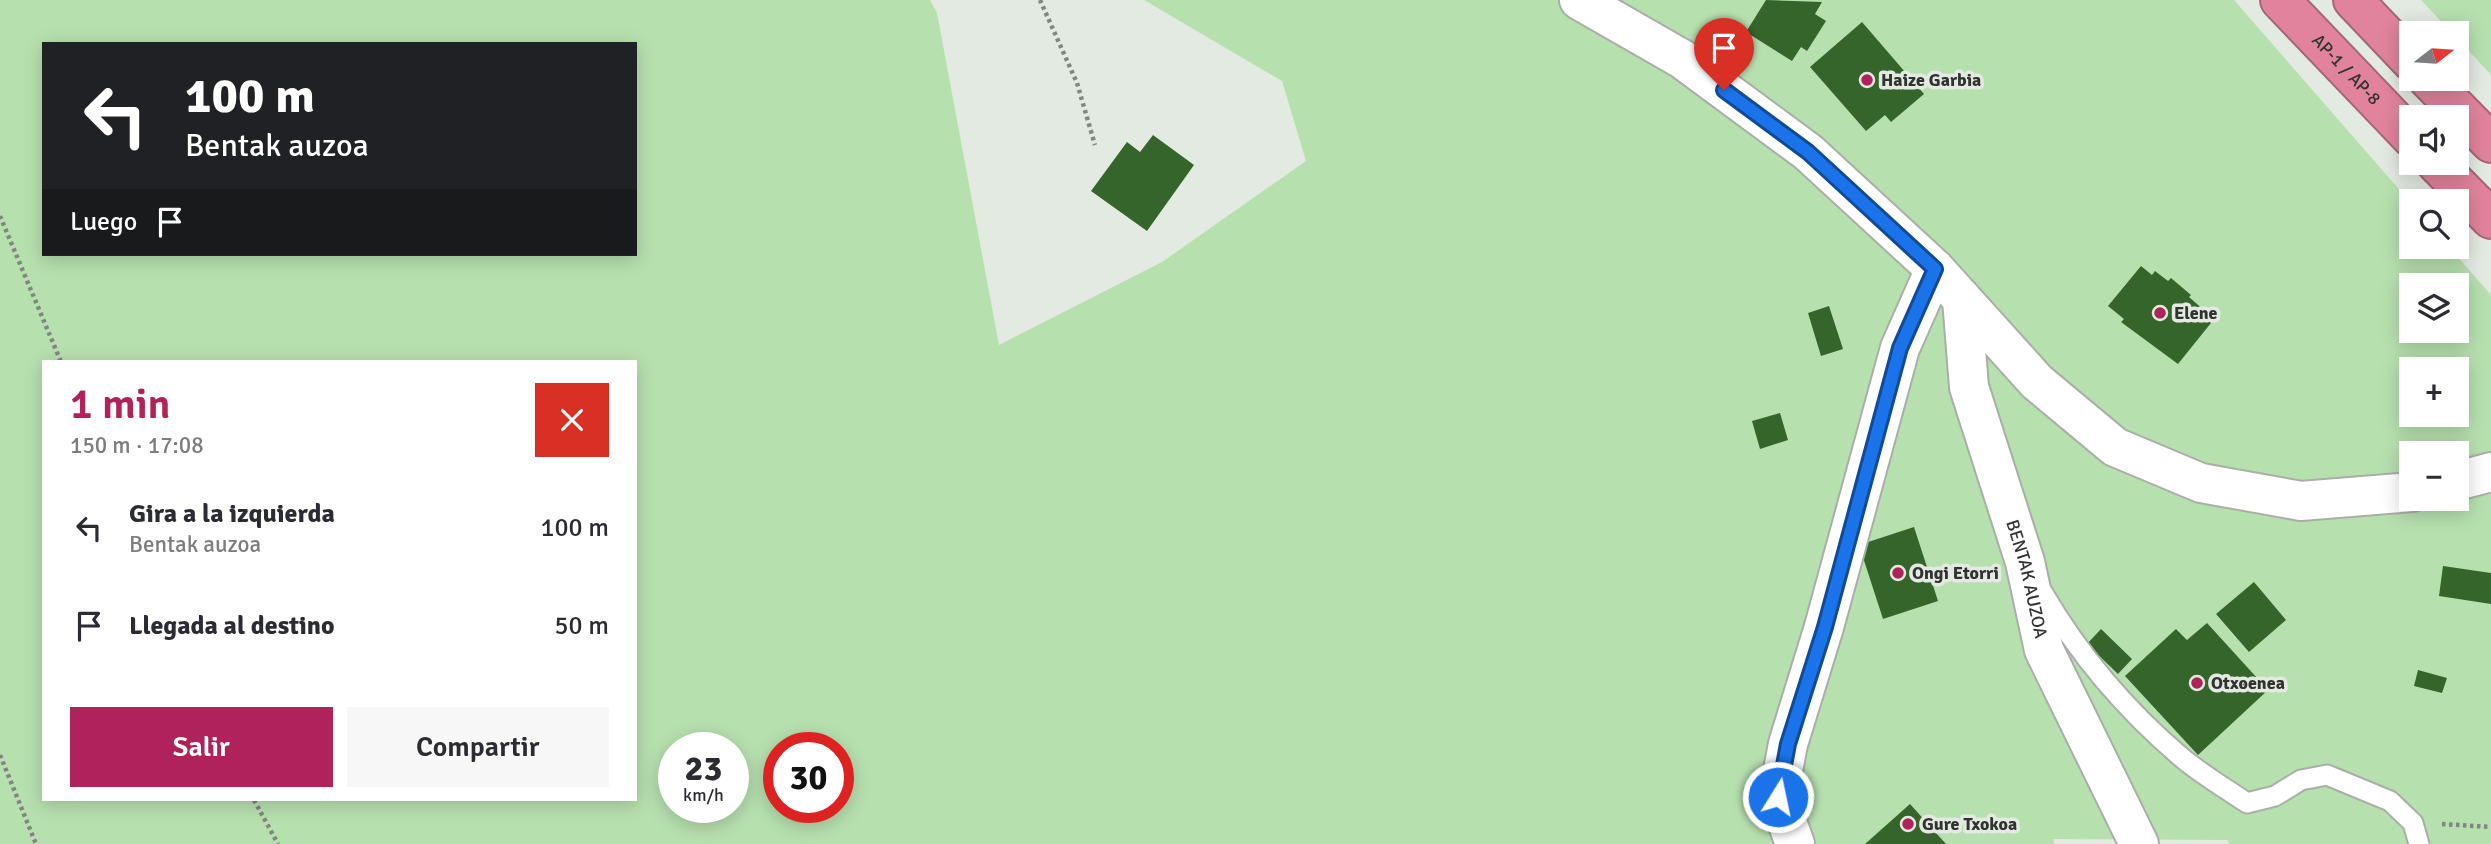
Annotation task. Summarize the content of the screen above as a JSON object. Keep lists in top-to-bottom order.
{
  "streets": {
    "highway": ["AP-1 / AP-8"],
    "street": ["BENTAK AUZOA"]
  },
  "places": [
    "Haize Garbia",
    "Elene",
    "Ongi Etorri",
    "Otxoenea",
    "Gure Txokoa"
  ],
  "north": "right",
  "page": {
    "map_buttons": ["+", "−"],
    "turn": ["100 m", "Bentak auzoa"],
    "then": "Luego",
    "heading": ["1 min", "150 m · 17:08"],
    "list": [
      {
        "name": "Gira a la izquierda",
        "note": "Bentak auzoa",
        "value": "100 m"
      },
      {
        "name": "Llegada al destino",
        "value": "50 m"
      }
    ],
    "buttons": ["Salir", "Compartir"],
    "speed": "23 km/h",
    "limit": "30"
  }
}
